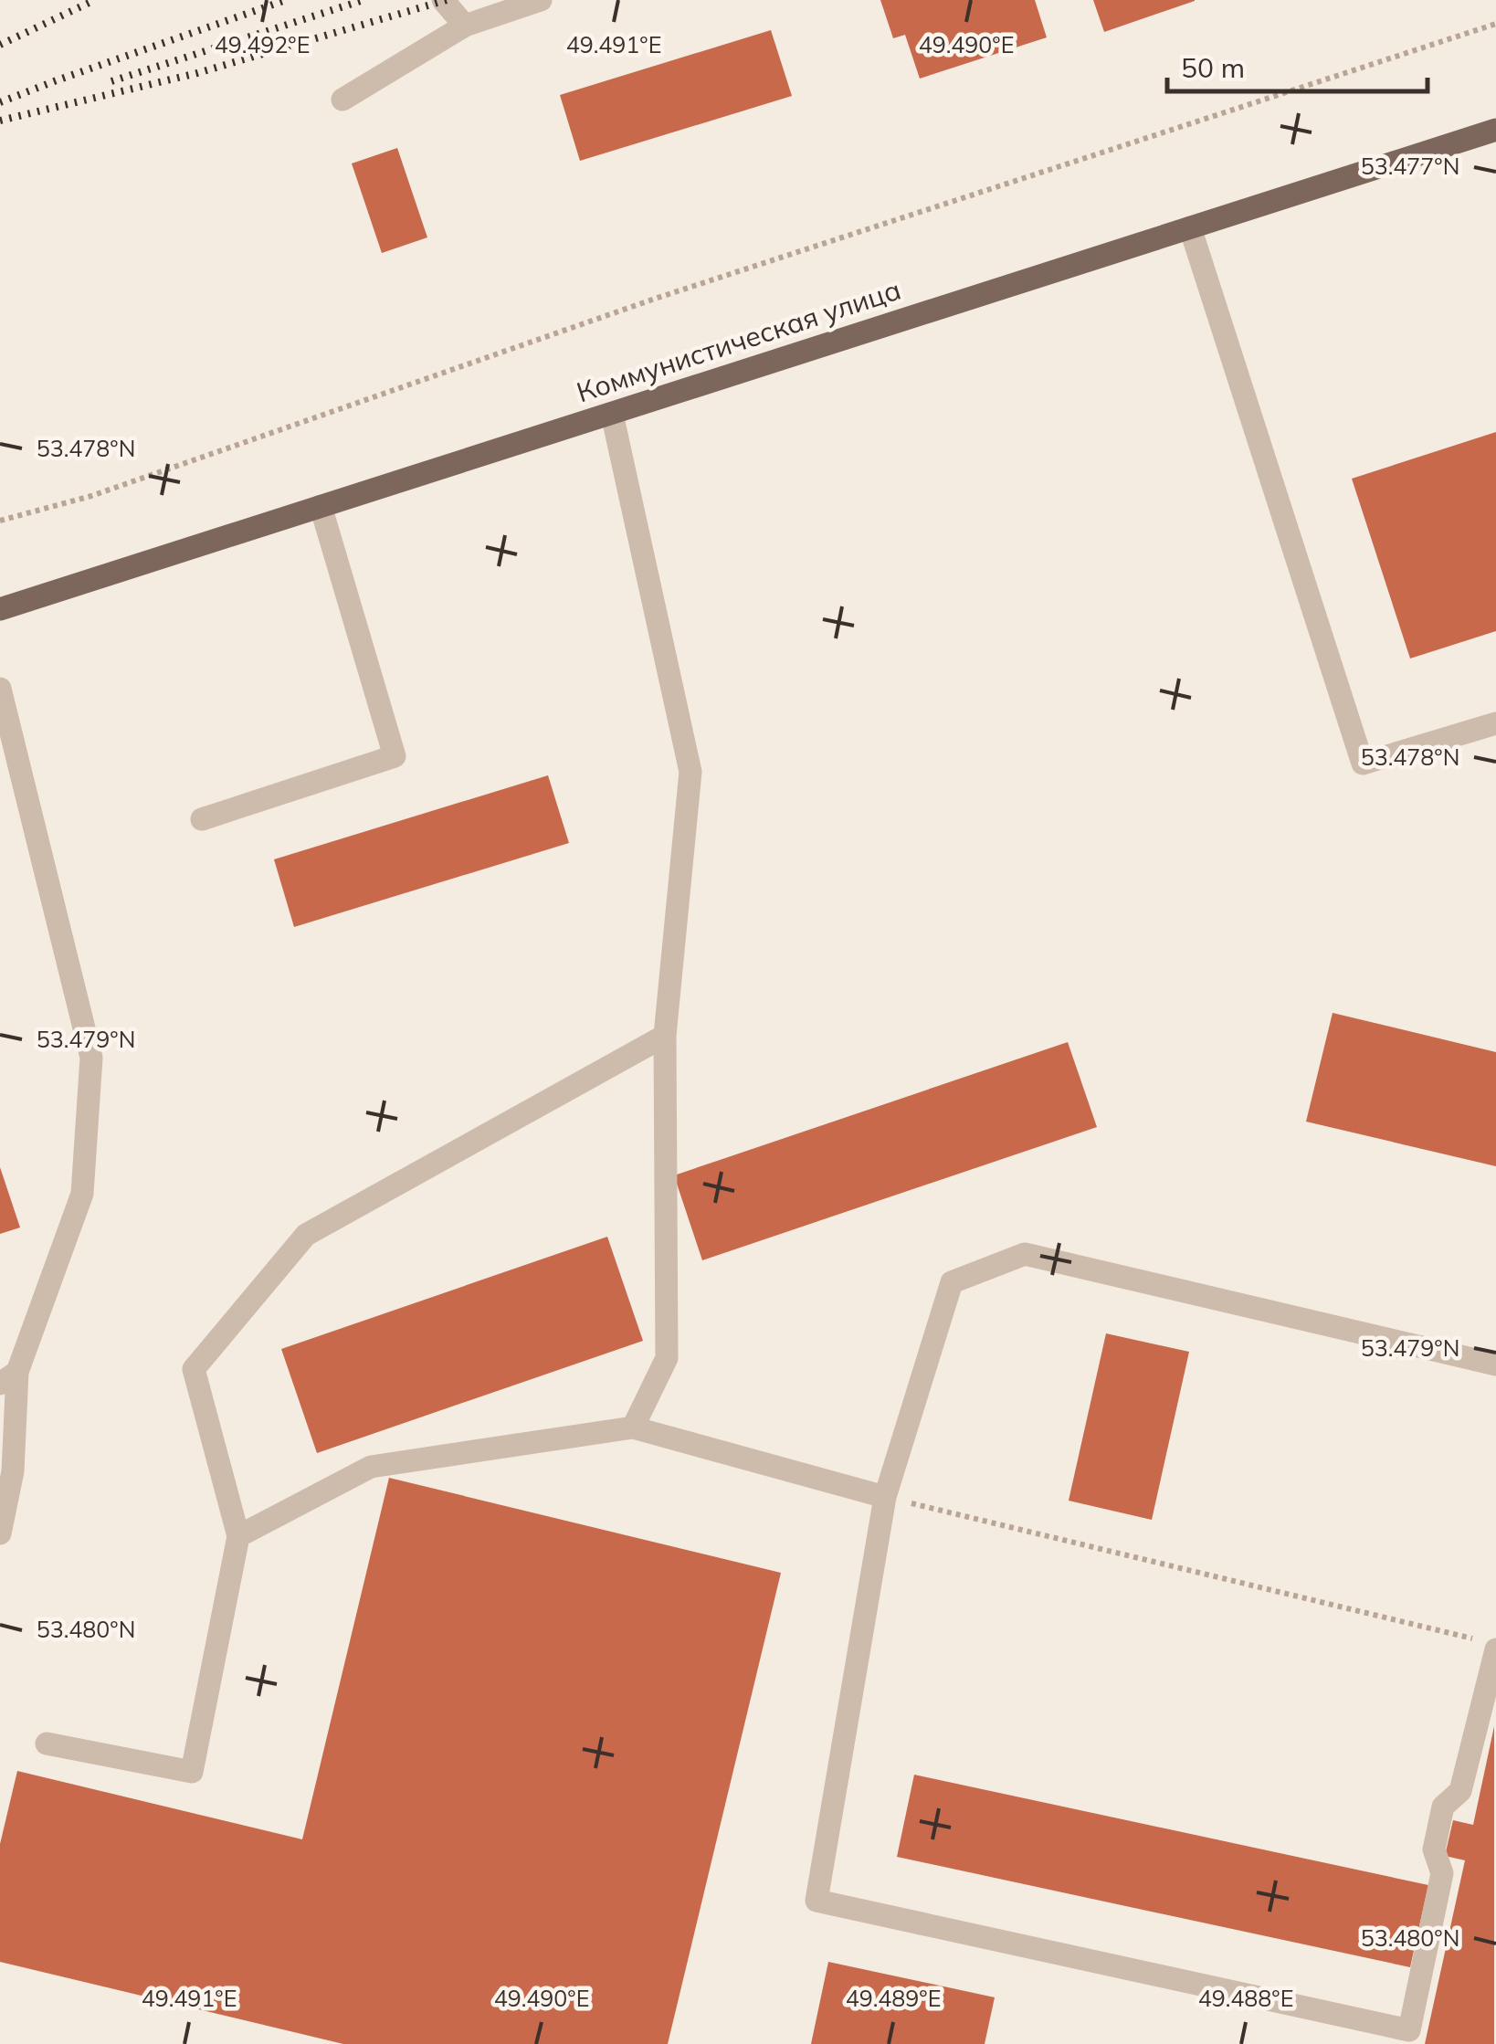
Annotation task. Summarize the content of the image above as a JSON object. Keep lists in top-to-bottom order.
{
  "streets": {
    "main road": ["Коммунистическая улица"]
  },
  "scale_bar": "50 m",
  "coordinates": [
    "49.492°E",
    "49.491°E",
    "49.490°E",
    "53.477°N",
    "53.478°N",
    "53.479°N",
    "53.480°N",
    "49.489°E",
    "49.488°E"
  ]
}
